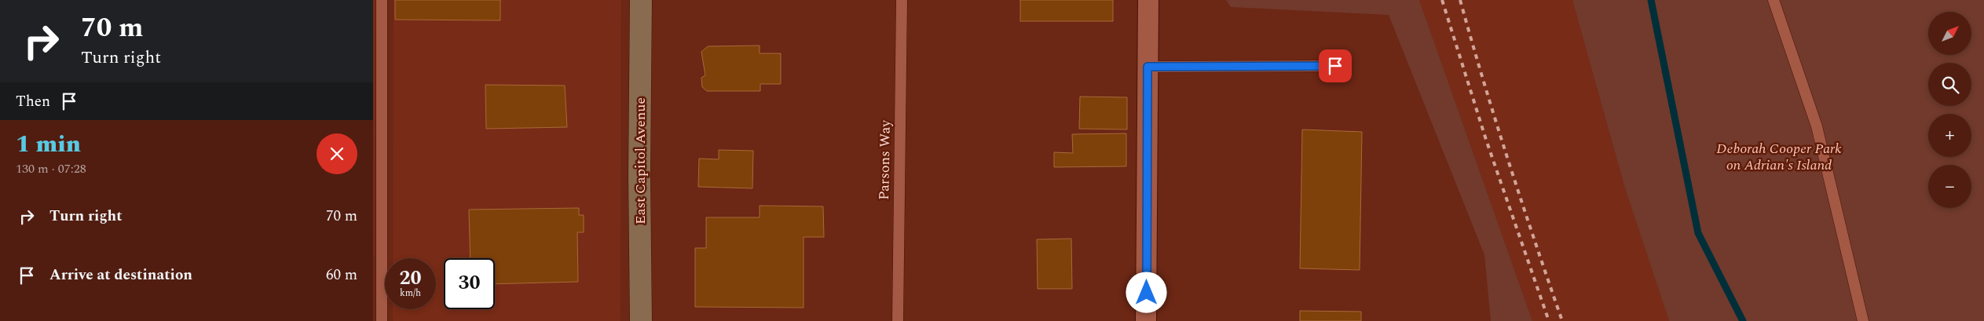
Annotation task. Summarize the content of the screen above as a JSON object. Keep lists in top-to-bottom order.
{
  "streets": {
    "street": ["East Capitol Avenue"],
    "lane": ["Parsons Way"]
  },
  "parks": ["Deborah Cooper Park on Adrian's Island"],
  "north": "top right",
  "page": {
    "turn": ["70 m", "Turn right"],
    "map_buttons": ["+", "−"],
    "then": "Then",
    "heading": ["1 min", "130 m · 07:28"],
    "list": [
      {
        "name": "Turn right",
        "value": "70 m"
      },
      {
        "name": "Arrive at destination",
        "value": "60 m"
      }
    ],
    "speed": "20 km/h",
    "limit": "30"
  }
}
